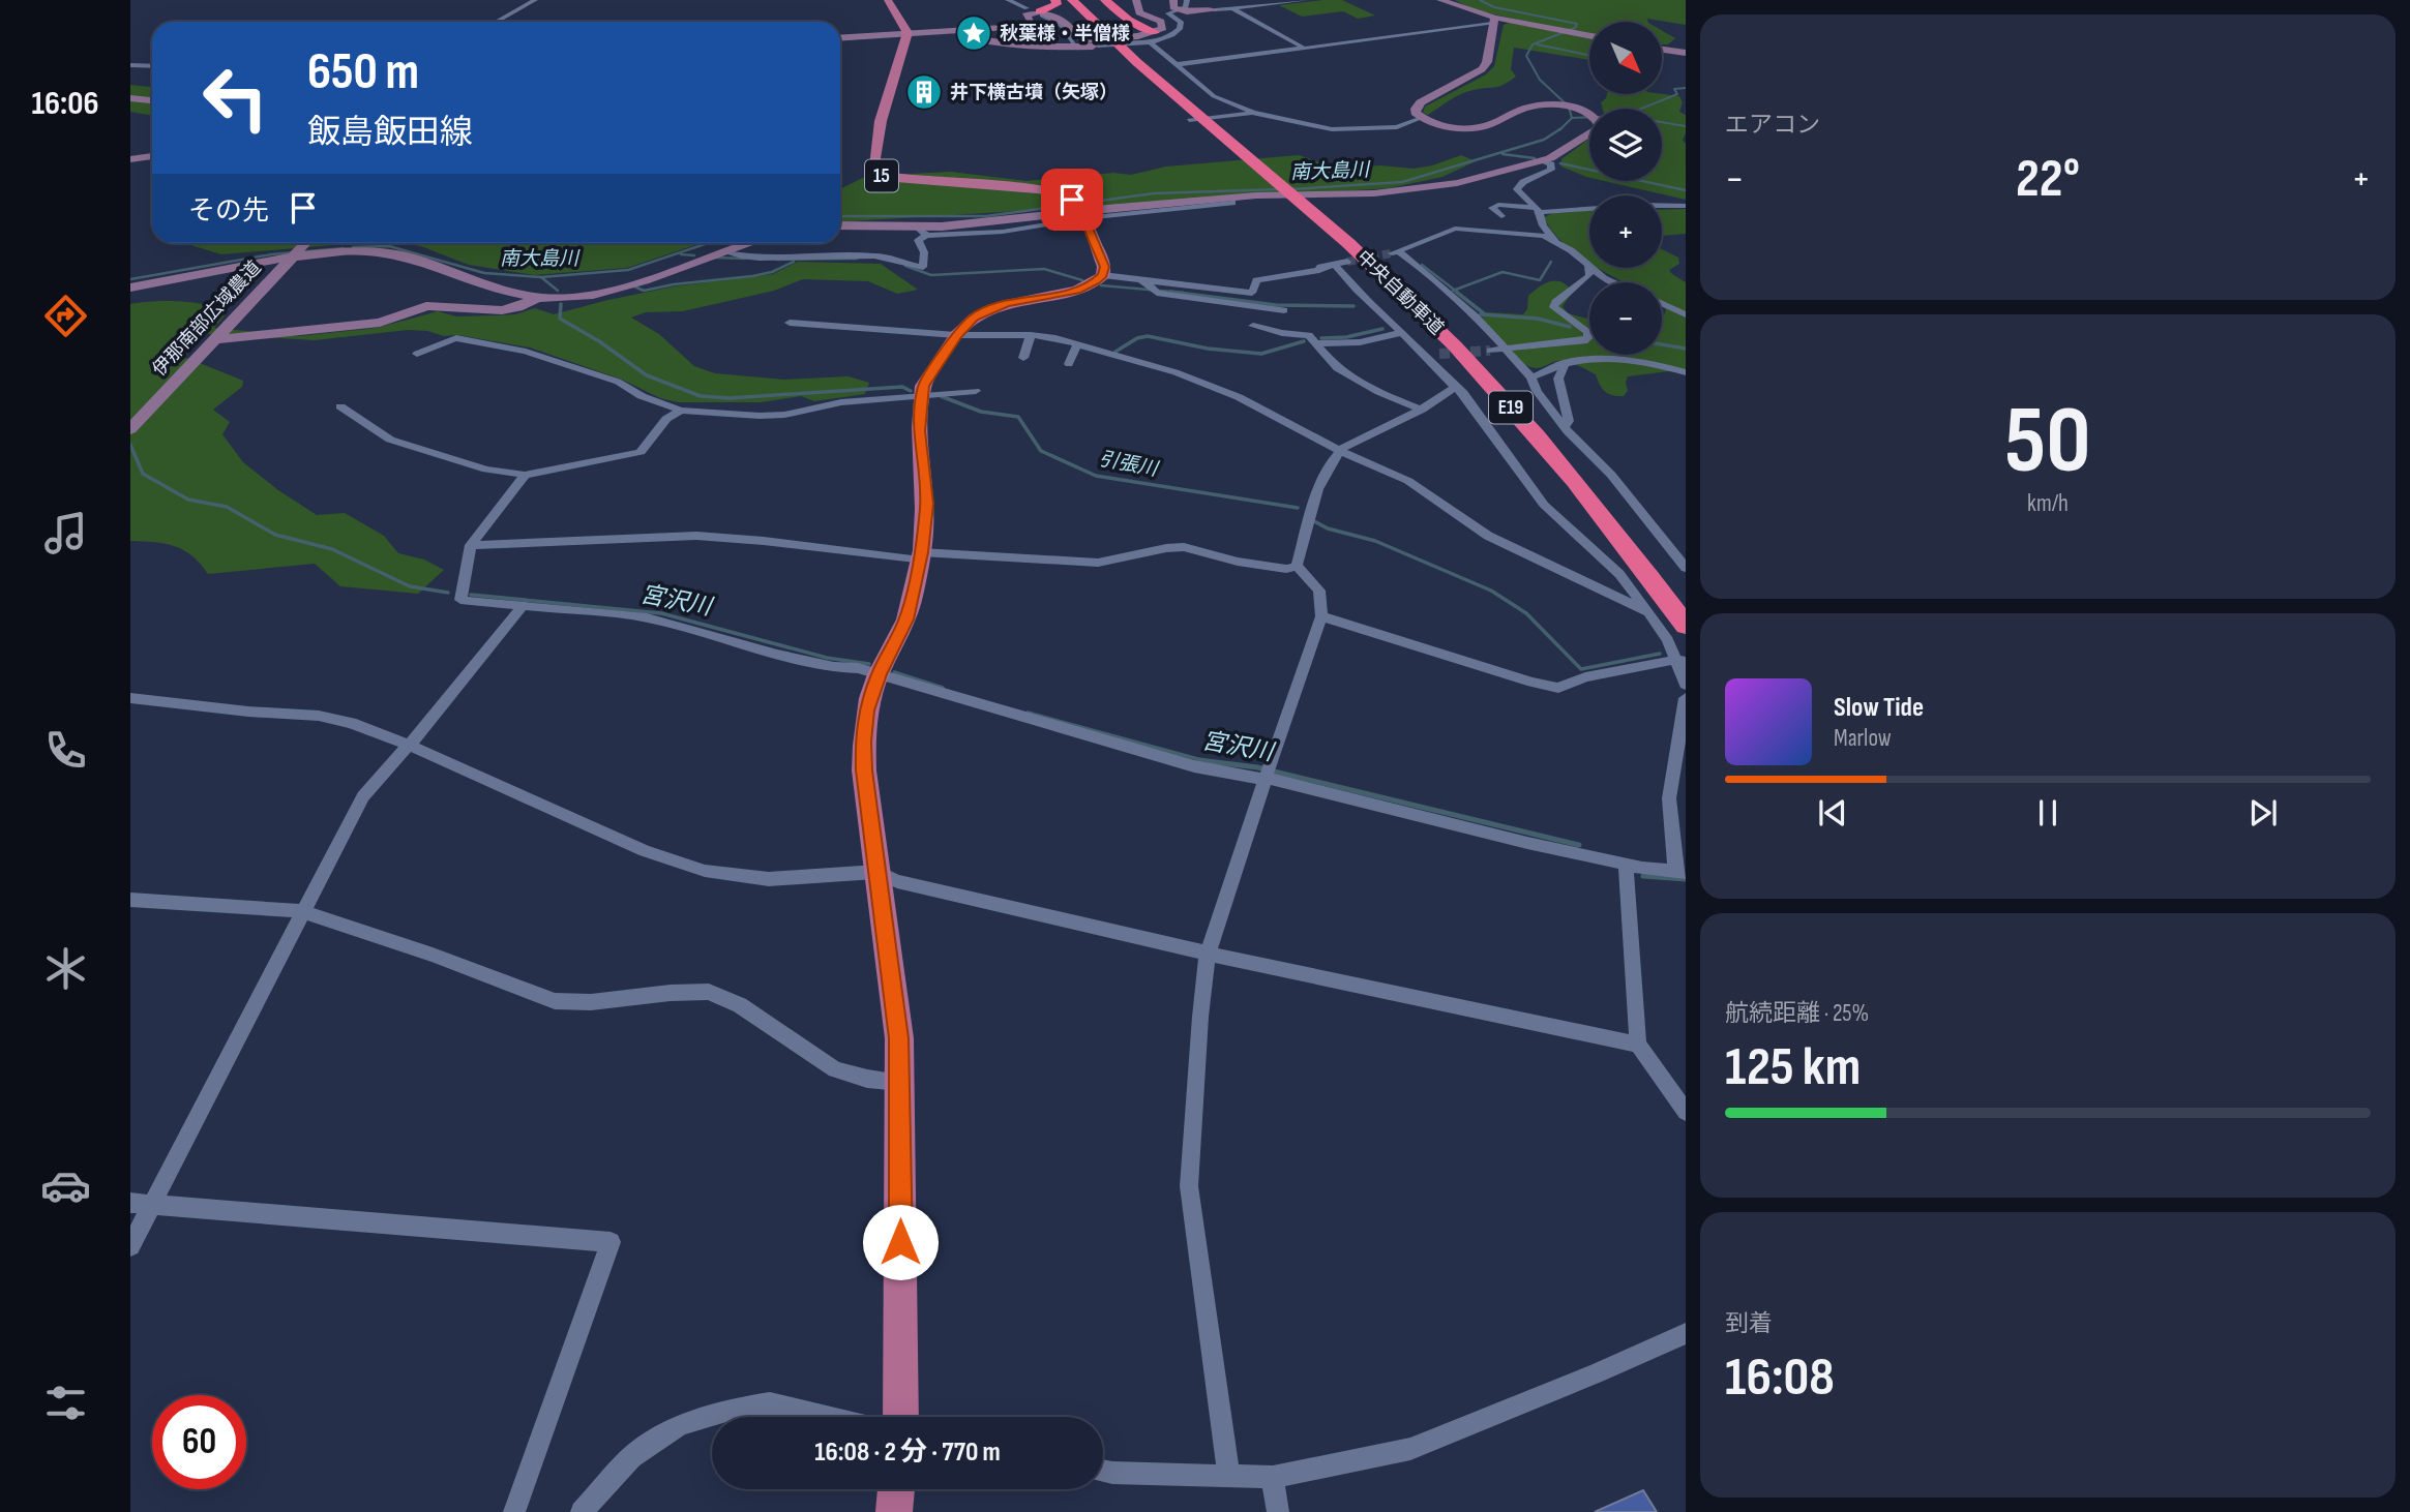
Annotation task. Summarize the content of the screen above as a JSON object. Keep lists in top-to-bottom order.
{
  "streets": {
    "highway": ["中央自動車道", "E19"],
    "main road": ["15"],
    "street": ["伊那南部広域農道"]
  },
  "water": ["南大島川", "引張川", "宮沢川"],
  "places": {
    "place": ["秋葉様・半僧様"],
    "building": ["井下横古墳（矢塚）"]
  },
  "north": "bottom right",
  "page": {
    "tabs": "16:06",
    "tile": [
      "エアコン",
      ["50", "km/h"],
      ["航続距離 · 25%", "125 km"],
      ["到着", "16:08"]
    ],
    "map_buttons": ["+", "−"],
    "turn": ["650 m", "飯島飯田線"],
    "heat": ["−", "22°", "+"],
    "then": "その先",
    "song": ["Slow Tide", "Marlow"],
    "limit": "60",
    "trip": "16:08 · 2 分 · 770 m"
  }
}
